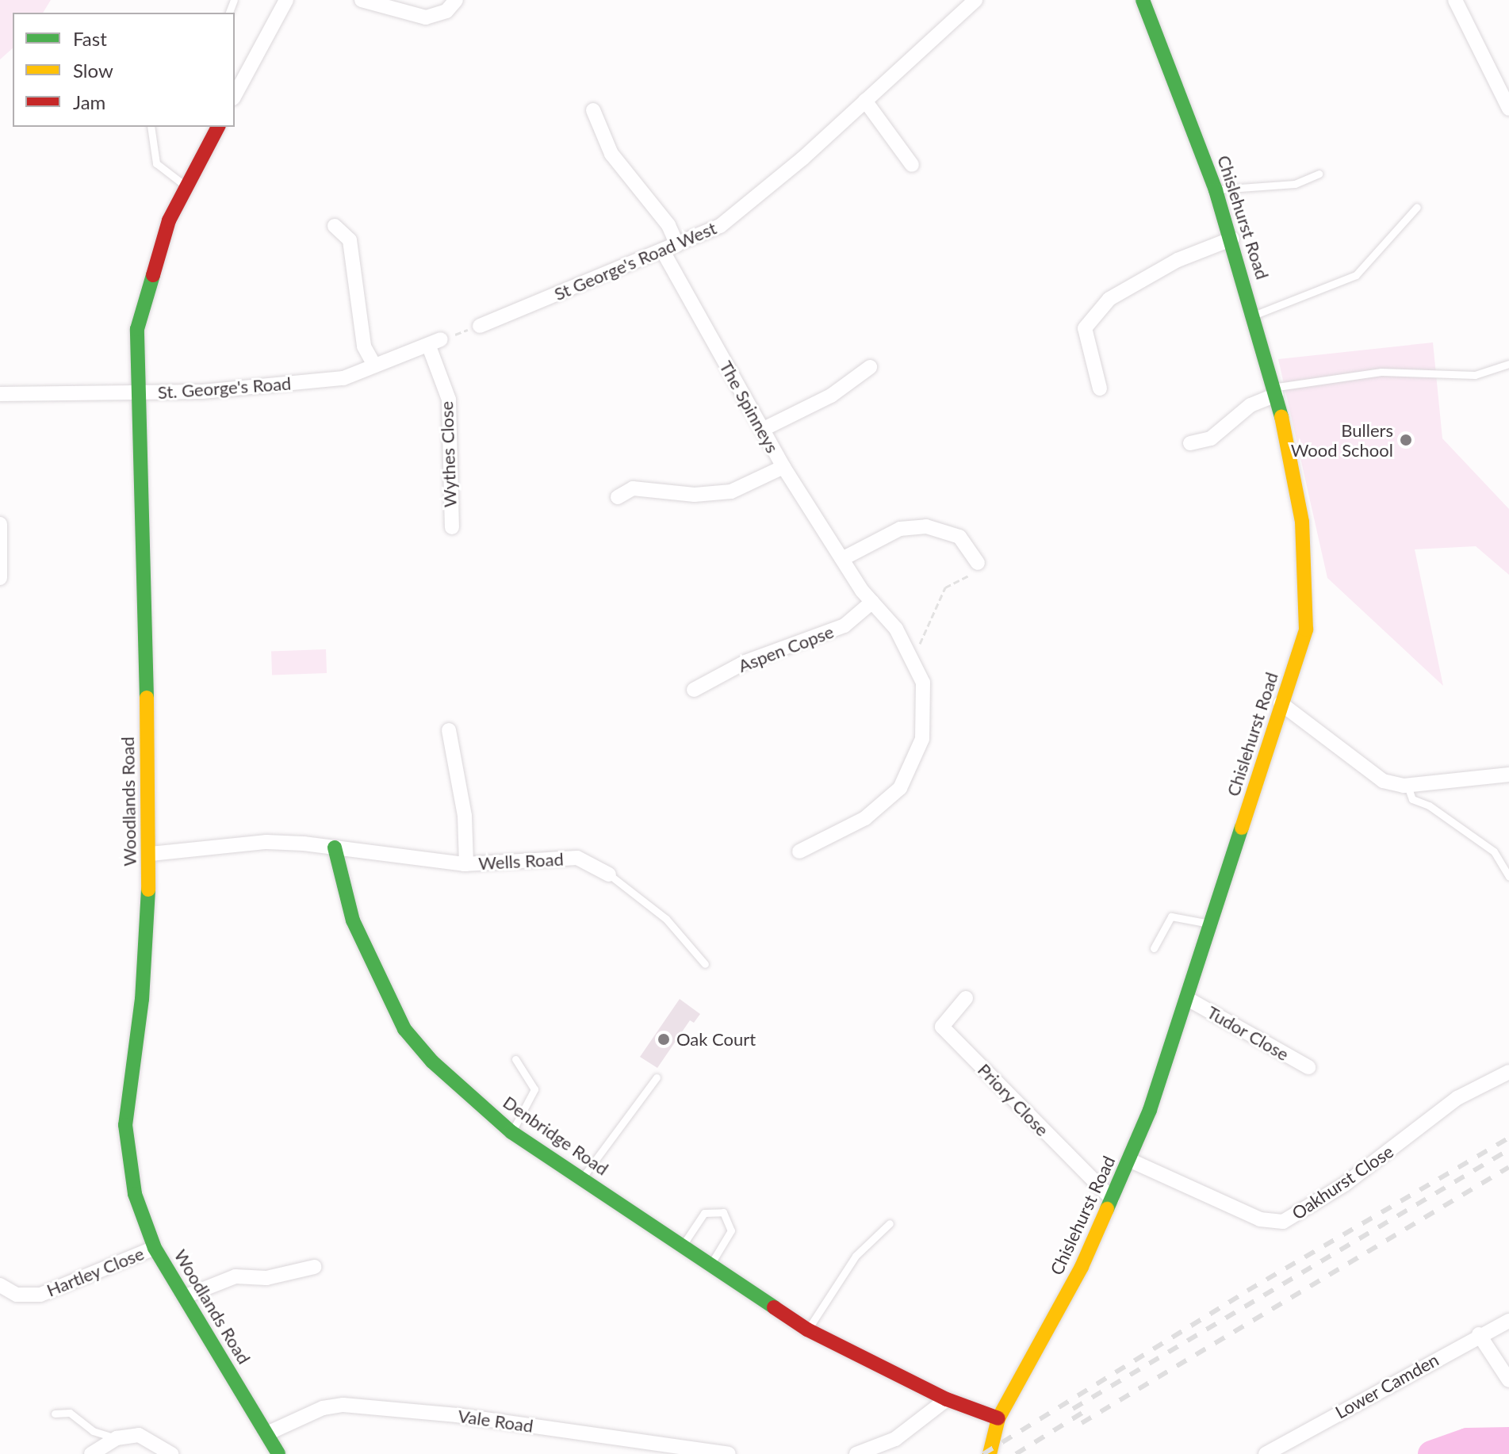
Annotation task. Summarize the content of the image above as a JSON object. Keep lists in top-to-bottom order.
{
  "streets": {
    "street": [
      "Chislehurst Road",
      "St George's Road West",
      "St. George's Road",
      "The Spinneys",
      "Wythes Close",
      "Aspen Copse",
      "Woodlands Road",
      "Wells Road",
      "Tudor Close",
      "Priory Close",
      "Denbridge Road",
      "Oakhurst Close",
      "Hartley Close",
      "Lower Camden",
      "Vale Road"
    ]
  },
  "crossings": [
    ["Chislehurst Road", "Tudor Close"],
    ["Chislehurst Road", "Priory Close"],
    ["Chislehurst Road", "Denbridge Road"],
    ["Chislehurst Road", "Oakhurst Close"],
    ["St George's Road West", "The Spinneys"],
    ["St. George's Road", "Wythes Close"],
    ["St. George's Road", "Woodlands Road"],
    ["The Spinneys", "Aspen Copse"],
    ["Woodlands Road", "Hartley Close"],
    ["Woodlands Road", "Vale Road"],
    ["Wells Road", "Denbridge Road"]
  ],
  "places": ["Bullers Wood School", "Oak Court"],
  "legend": ["Fast", "Slow", "Jam"]
}
